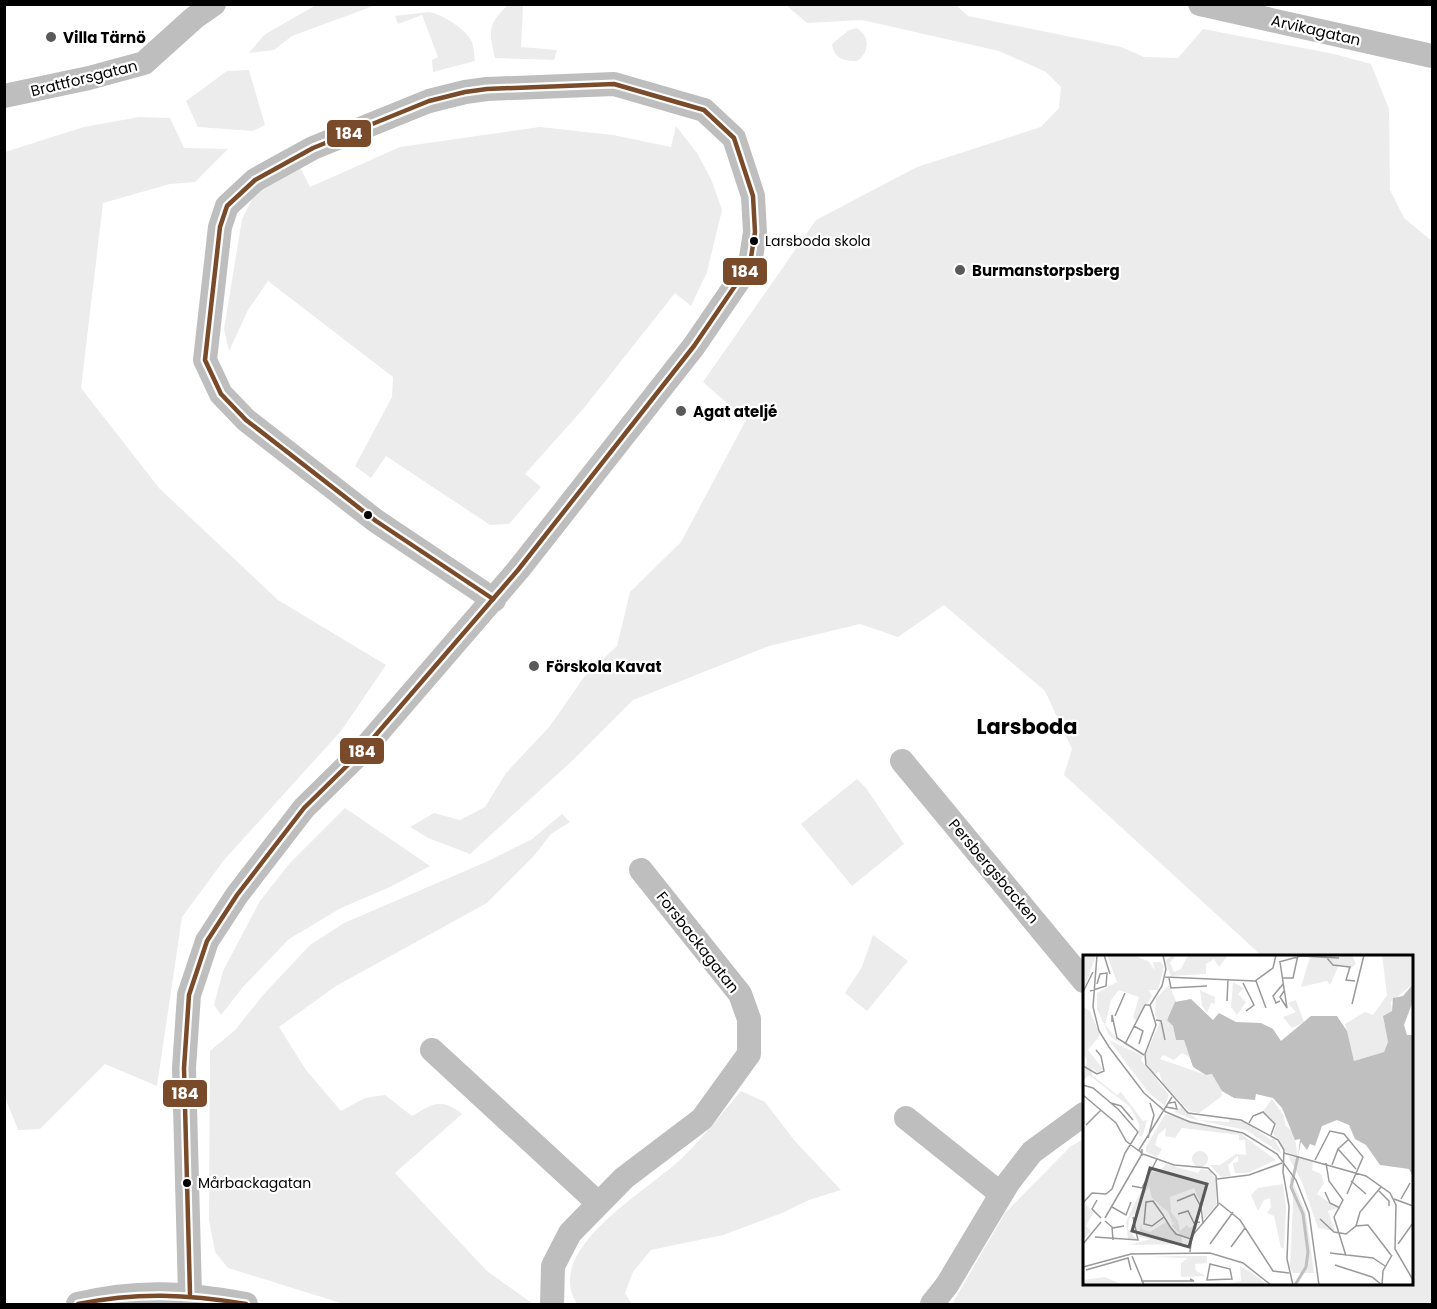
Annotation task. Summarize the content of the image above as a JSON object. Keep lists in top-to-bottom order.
{
  "streets": {
    "street": [
      "Arvikagatan",
      "Brattforsgatan",
      "Persbergsbacken",
      "Forsbackagatan"
    ]
  },
  "districts": ["Larsboda"],
  "places": [
    "Villa Tärnö",
    "Larsboda skola",
    "Burmanstorpsberg",
    "Agat ateljé",
    "Förskola Kavat",
    "Mårbackagatan"
  ],
  "lines": ["transit line 184"]
}
